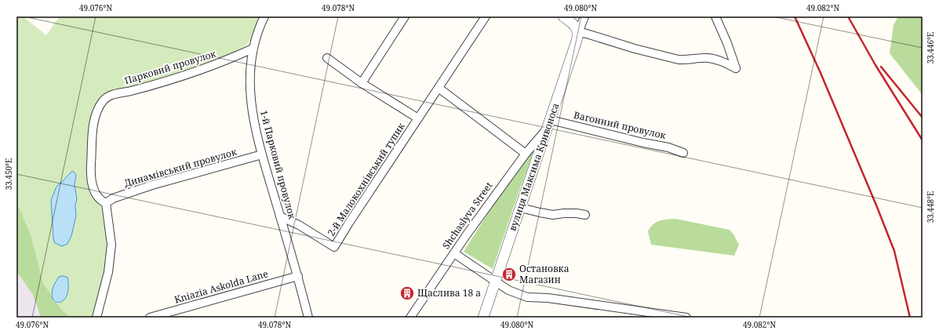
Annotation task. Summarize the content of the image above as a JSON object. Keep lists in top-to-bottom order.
{
  "streets": {
    "street": [
      "Парковий провулок",
      "Вагонний провулок",
      "1-й Парковий провулок",
      "вулиця Максима Кривоноса",
      "Динамівський провулок",
      "2-й Малокохнівський тупик",
      "Shchaslyva Street",
      "Kniazia Askolda Lane"
    ]
  },
  "crossings": [
    ["Парковий провулок", "1-й Парковий провулок"],
    ["Парковий провулок", "Динамівський провулок"],
    ["Вагонний провулок", "вулиця Максима Кривоноса"],
    ["1-й Парковий провулок", "Динамівський провулок"],
    ["1-й Парковий провулок", "2-й Малокохнівський тупик"],
    ["1-й Парковий провулок", "Kniazia Askolda Lane"],
    ["вулиця Максима Кривоноса", "Shchaslyva Street"]
  ],
  "places": {
    "building": ["Остановка Магазин", "Щаслива 18 а"]
  },
  "coordinates": [
    "49.076°N",
    "49.078°N",
    "49.080°N",
    "49.082°N",
    "33.446°E",
    "33.450°E",
    "33.448°E"
  ]
}
